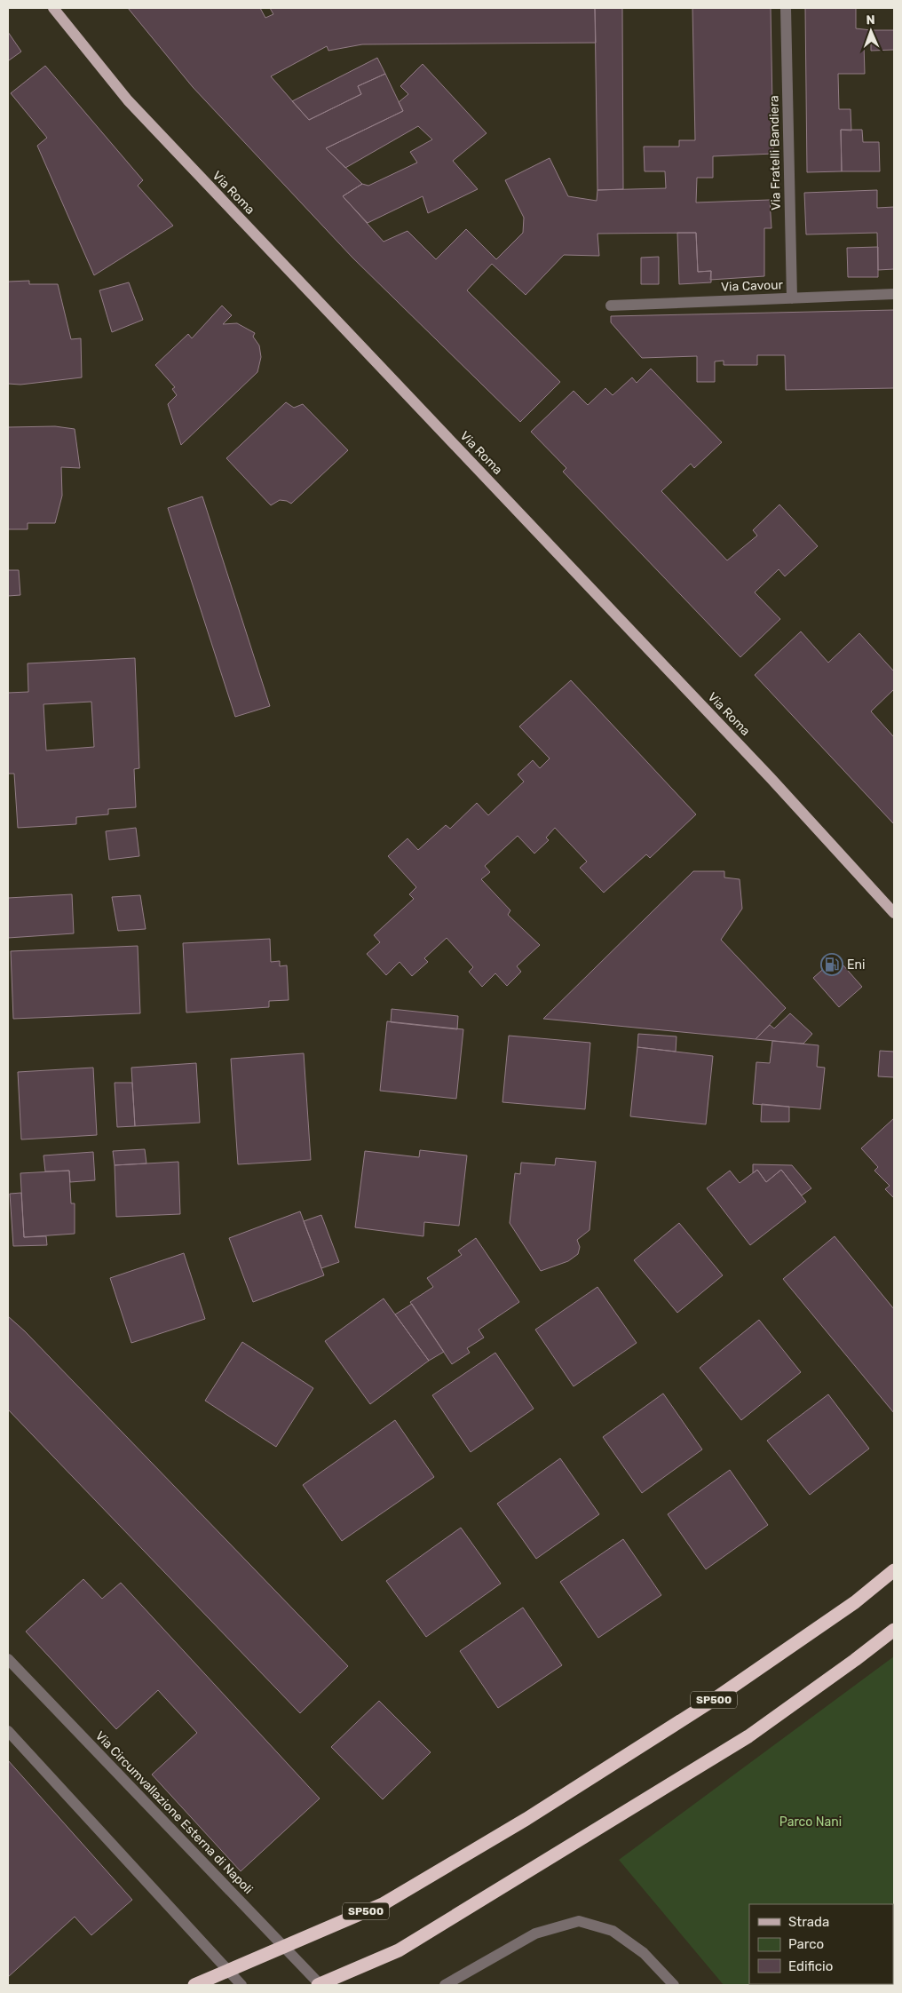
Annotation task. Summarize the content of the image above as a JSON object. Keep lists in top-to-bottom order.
{
  "streets": {
    "highway": ["SP500"],
    "main road": ["Via Roma"],
    "street": ["Via Fratelli Bandiera", "Via Cavour", "Via Circumvallazione Esterna di Napoli"]
  },
  "crossings": [
    ["Via Fratelli Bandiera", "Via Cavour"]
  ],
  "parks": ["Parco Nani"],
  "places": {
    "fuel station": ["Eni"]
  },
  "legend": ["Strada", "Parco", "Edificio"],
  "north": "top"
}
